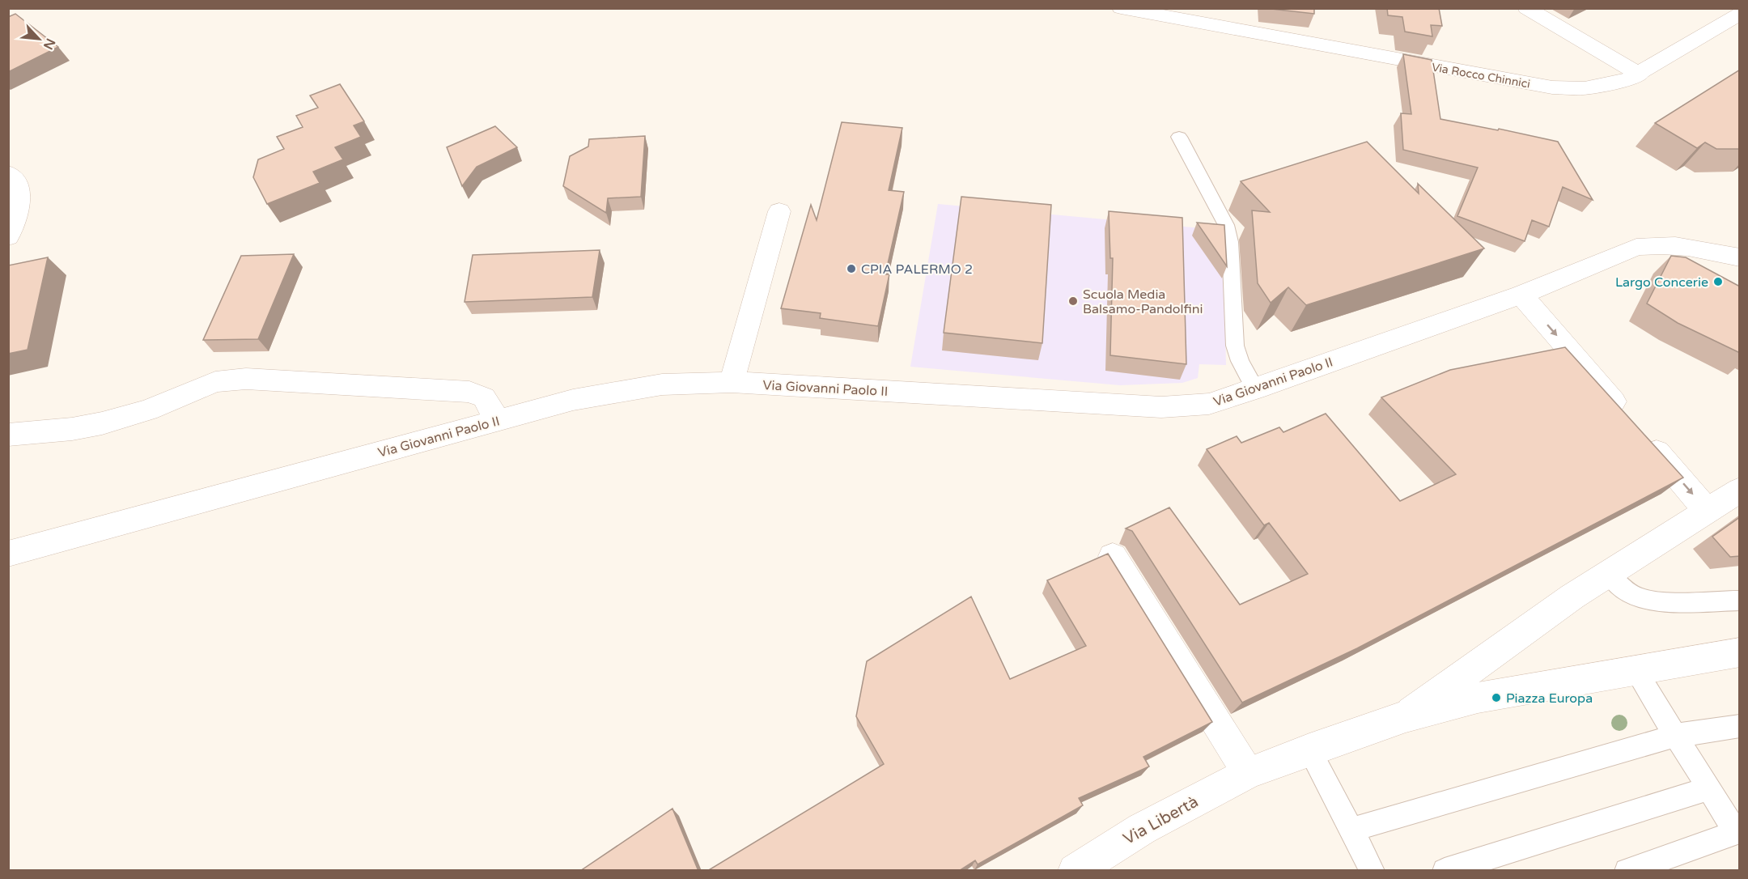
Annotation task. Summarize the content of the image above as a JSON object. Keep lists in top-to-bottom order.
{
  "streets": {
    "street": ["Via Rocco Chinnici", "Via Giovanni Paolo II", "Via Libertà"]
  },
  "places": [
    "CPIA PALERMO 2",
    "Largo Concerie",
    "Scuola Media Balsamo-Pandolfini",
    "Piazza Europa"
  ],
  "north": "bottom right"
}
